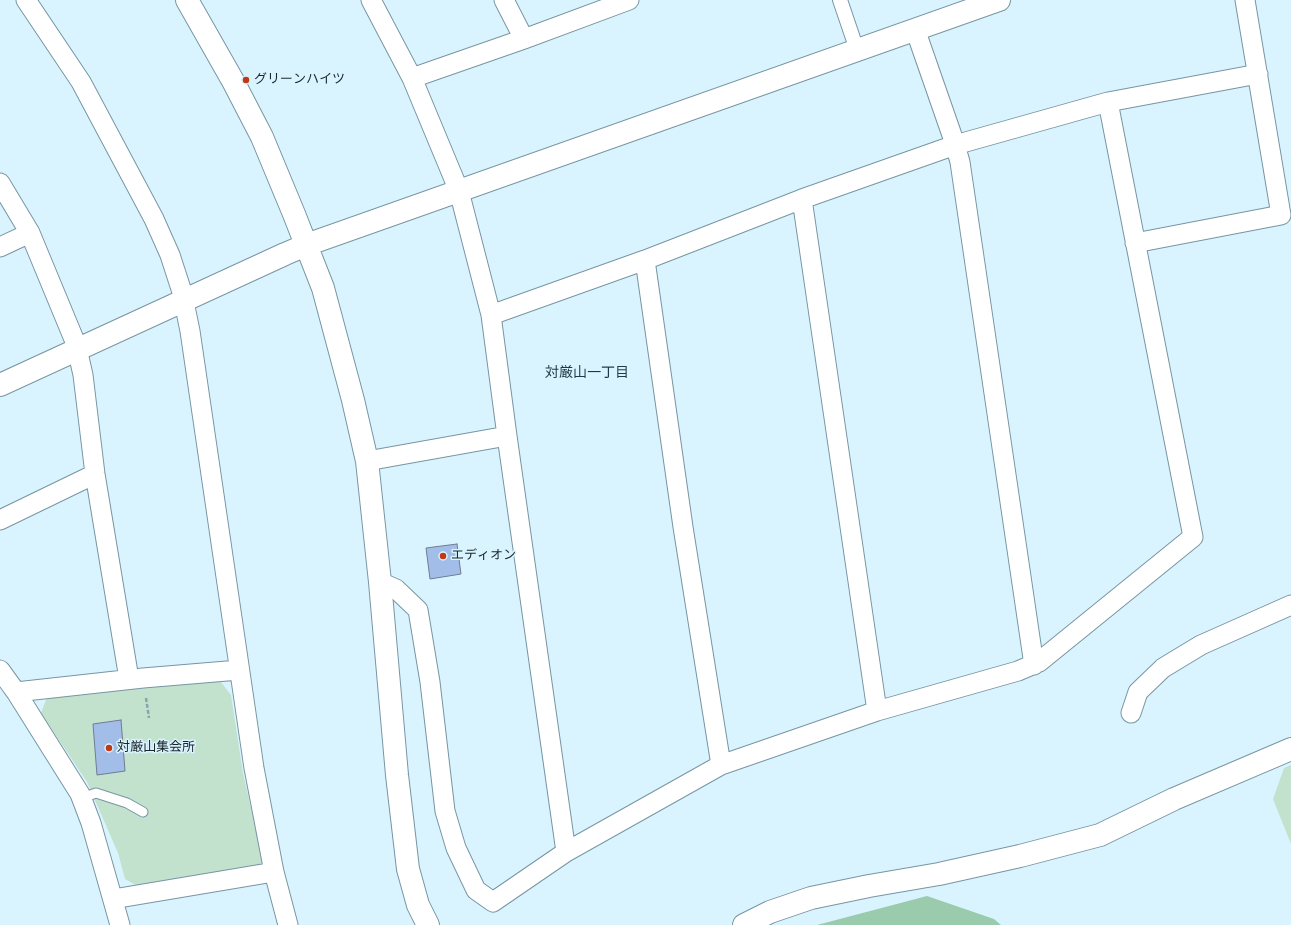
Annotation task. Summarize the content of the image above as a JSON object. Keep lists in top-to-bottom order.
{
  "districts": ["対厳山一丁目"],
  "places": ["グリーンハイツ", "エディオン", "対厳山集会所"]
}
